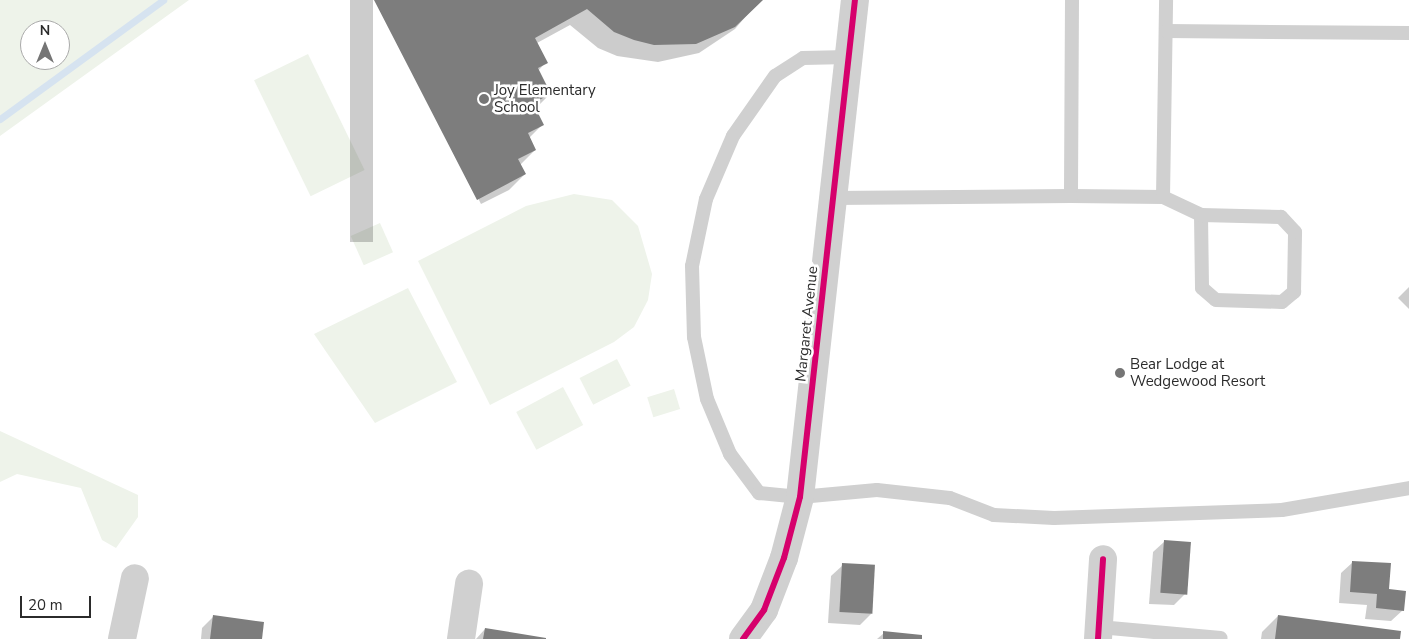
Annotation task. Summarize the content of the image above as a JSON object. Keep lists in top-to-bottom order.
{
  "streets": {
    "street": ["Margaret Avenue"]
  },
  "places": ["Joy Elementary School", "Bear Lodge at Wedgewood Resort"],
  "scale_bar": "20 m",
  "north": "top"
}
